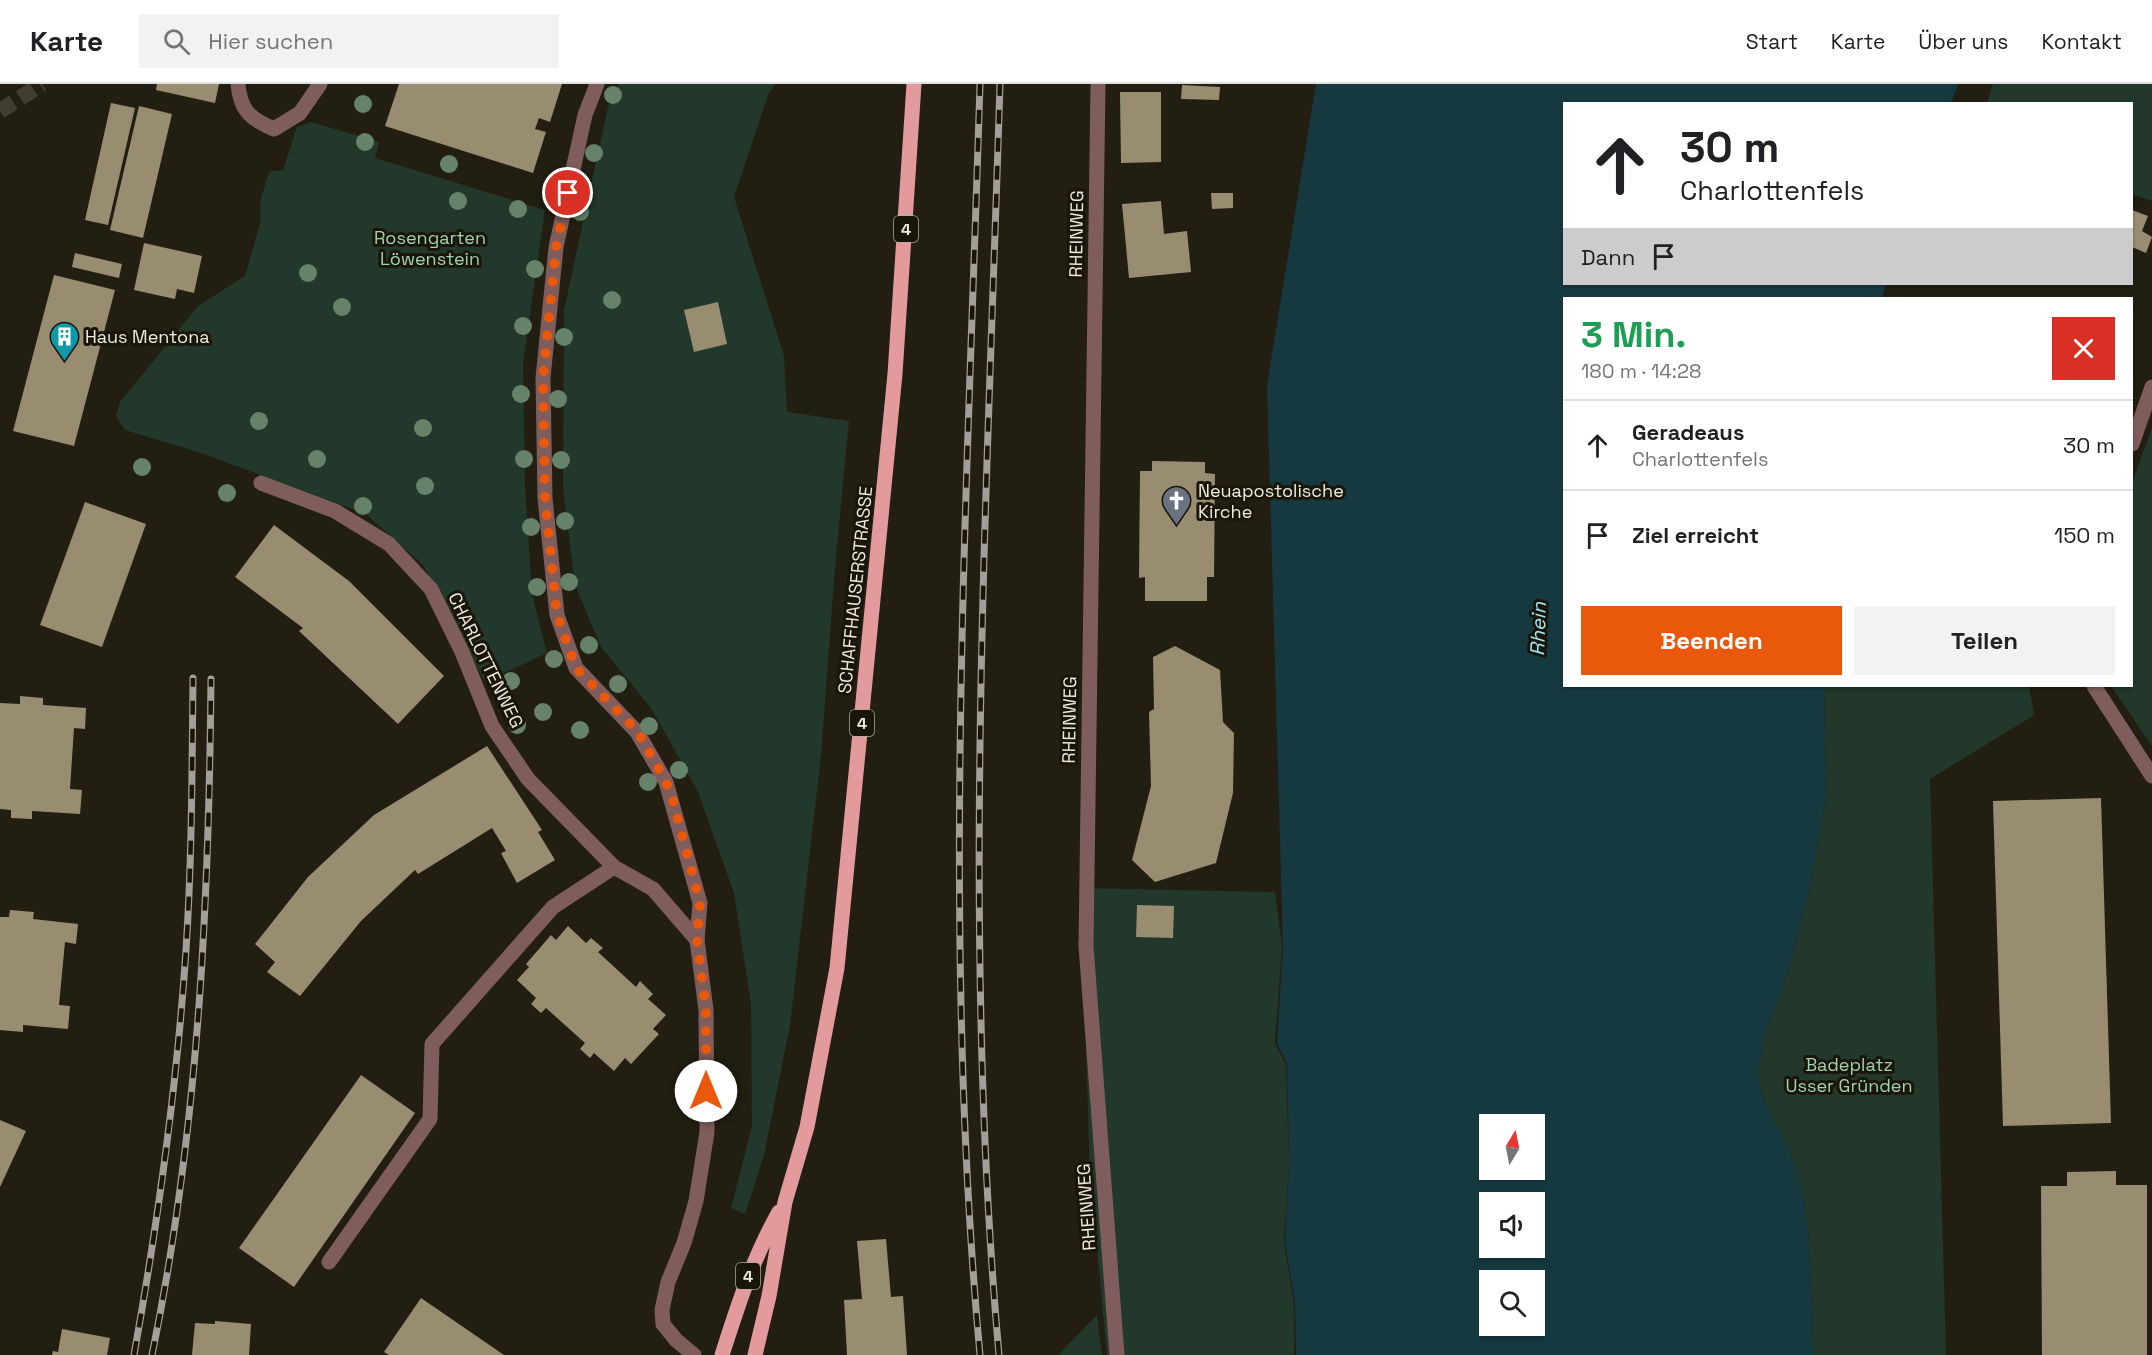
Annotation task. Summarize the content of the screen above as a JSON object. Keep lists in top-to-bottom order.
{
  "streets": {
    "main road": ["4", "SCHAFFHAUSERSTRASSE"],
    "street": ["RHEINWEG", "CHARLOTTENWEG"]
  },
  "water": ["Rhein"],
  "parks": ["Rosengarten Löwenstein", "Badeplatz Usser Gründen"],
  "places": {
    "building": ["Haus Mentona"],
    "church": ["Neuapostolische Kirche"]
  },
  "north": "top",
  "page": {
    "header": "Karte",
    "search": "Hier suchen",
    "nav": [
      "Start",
      "Karte",
      "Über uns",
      "Kontakt"
    ],
    "turn": ["30 m", "Charlottenfels"],
    "then": "Dann",
    "heading": ["3 Min.", "180 m · 14:28"],
    "list": [
      {
        "name": "Geradeaus",
        "note": "Charlottenfels",
        "value": "30 m"
      },
      {
        "name": "Ziel erreicht",
        "value": "150 m"
      }
    ],
    "buttons": ["Beenden", "Teilen"]
  }
}
